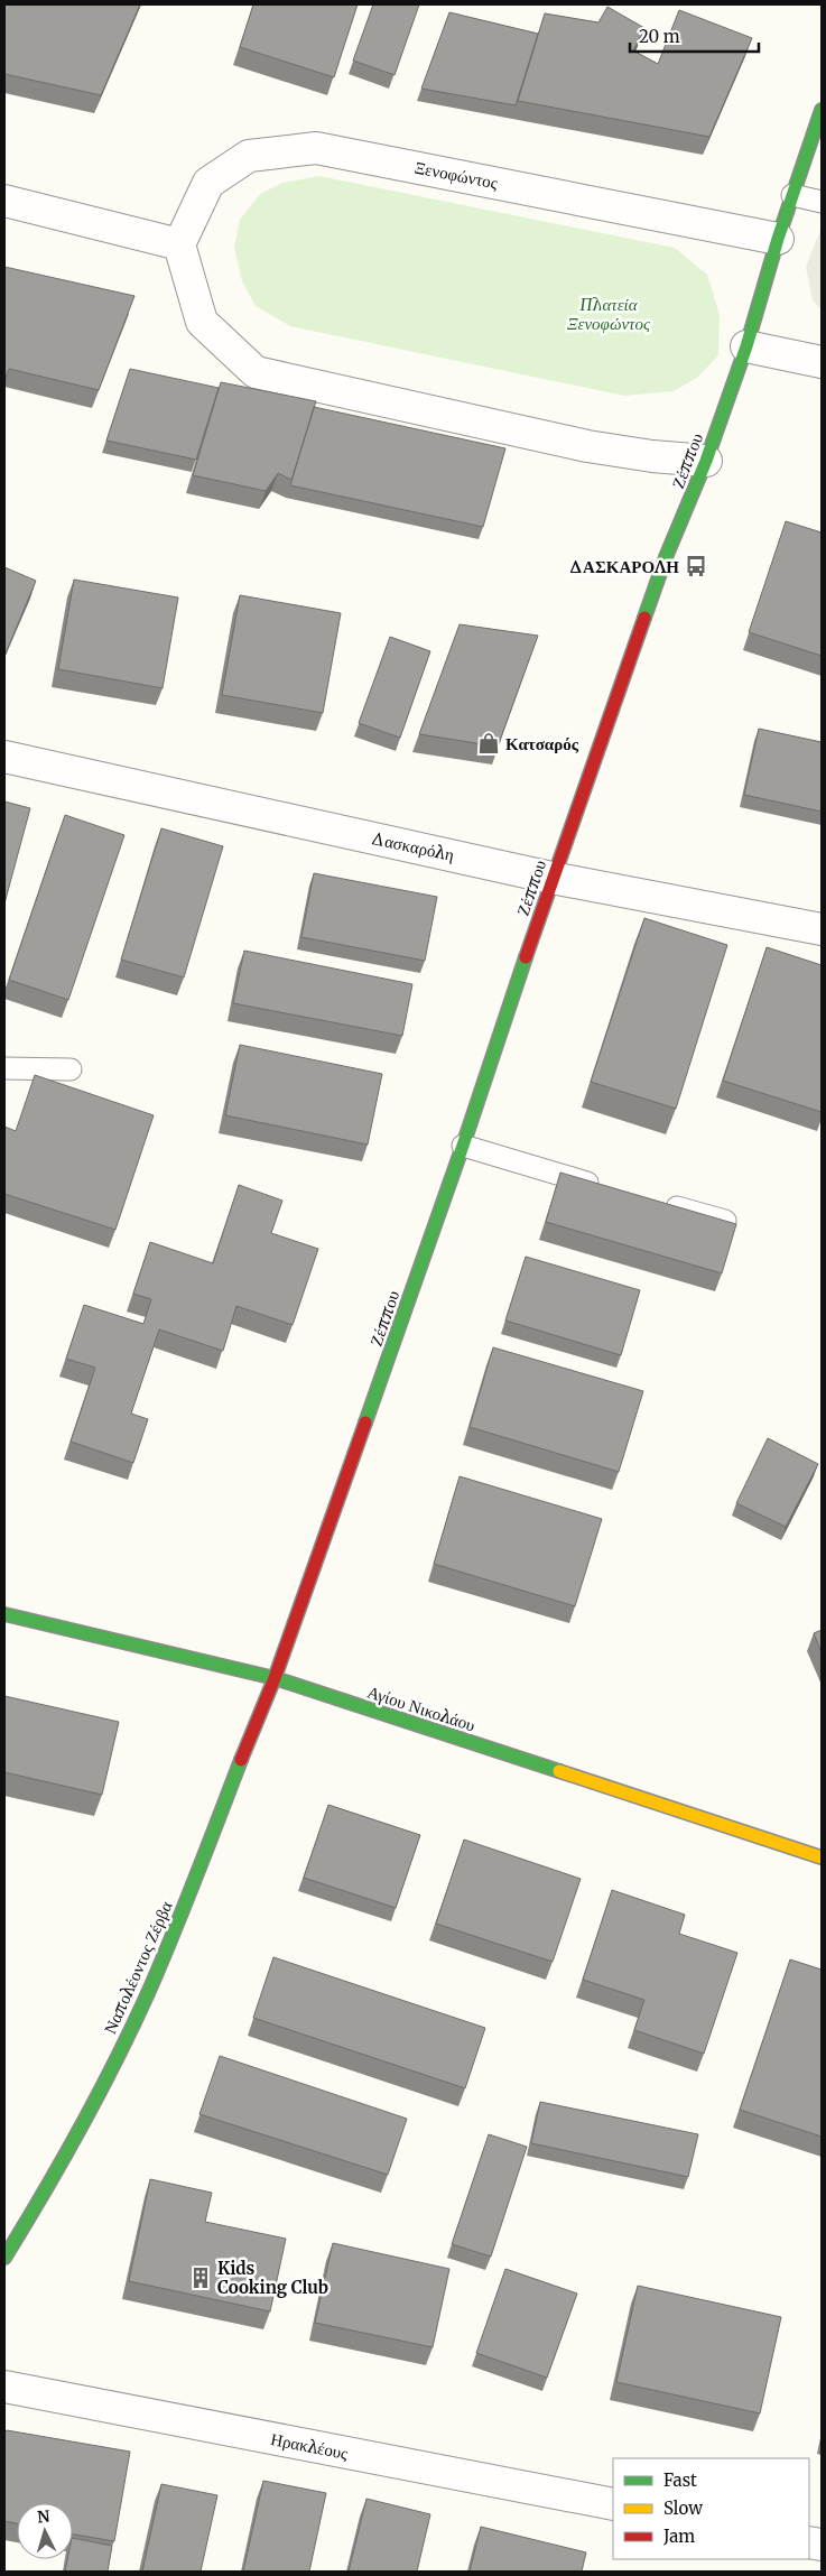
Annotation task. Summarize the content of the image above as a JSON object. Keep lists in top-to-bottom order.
{
  "streets": {
    "main road": ["Ζέππου", "Αγίου Νικολάου", "Ναπολέοντος Ζέρβα"],
    "street": ["Ξενοφώντος", "Δασκαρόλη", "Ηρακλέους"]
  },
  "crossings": [
    ["Ξενοφώντος", "Ζέππου"],
    ["Ζέππου", "Δασκαρόλη"],
    ["Ζέππου", "Αγίου Νικολάου"],
    ["Ζέππου", "Ναπολέοντος Ζέρβα"],
    ["Αγίου Νικολάου", "Ναπολέοντος Ζέρβα"]
  ],
  "parks": ["Πλατεία Ξενοφώντος"],
  "places": {
    "bus stop": ["ΔΑΣΚΑΡΟΛΗ"],
    "shop": ["Κατσαρός"],
    "building": ["Kids Cooking Club"]
  },
  "legend": ["Fast", "Slow", "Jam"],
  "scale_bar": "20 m",
  "north": "top"
}
